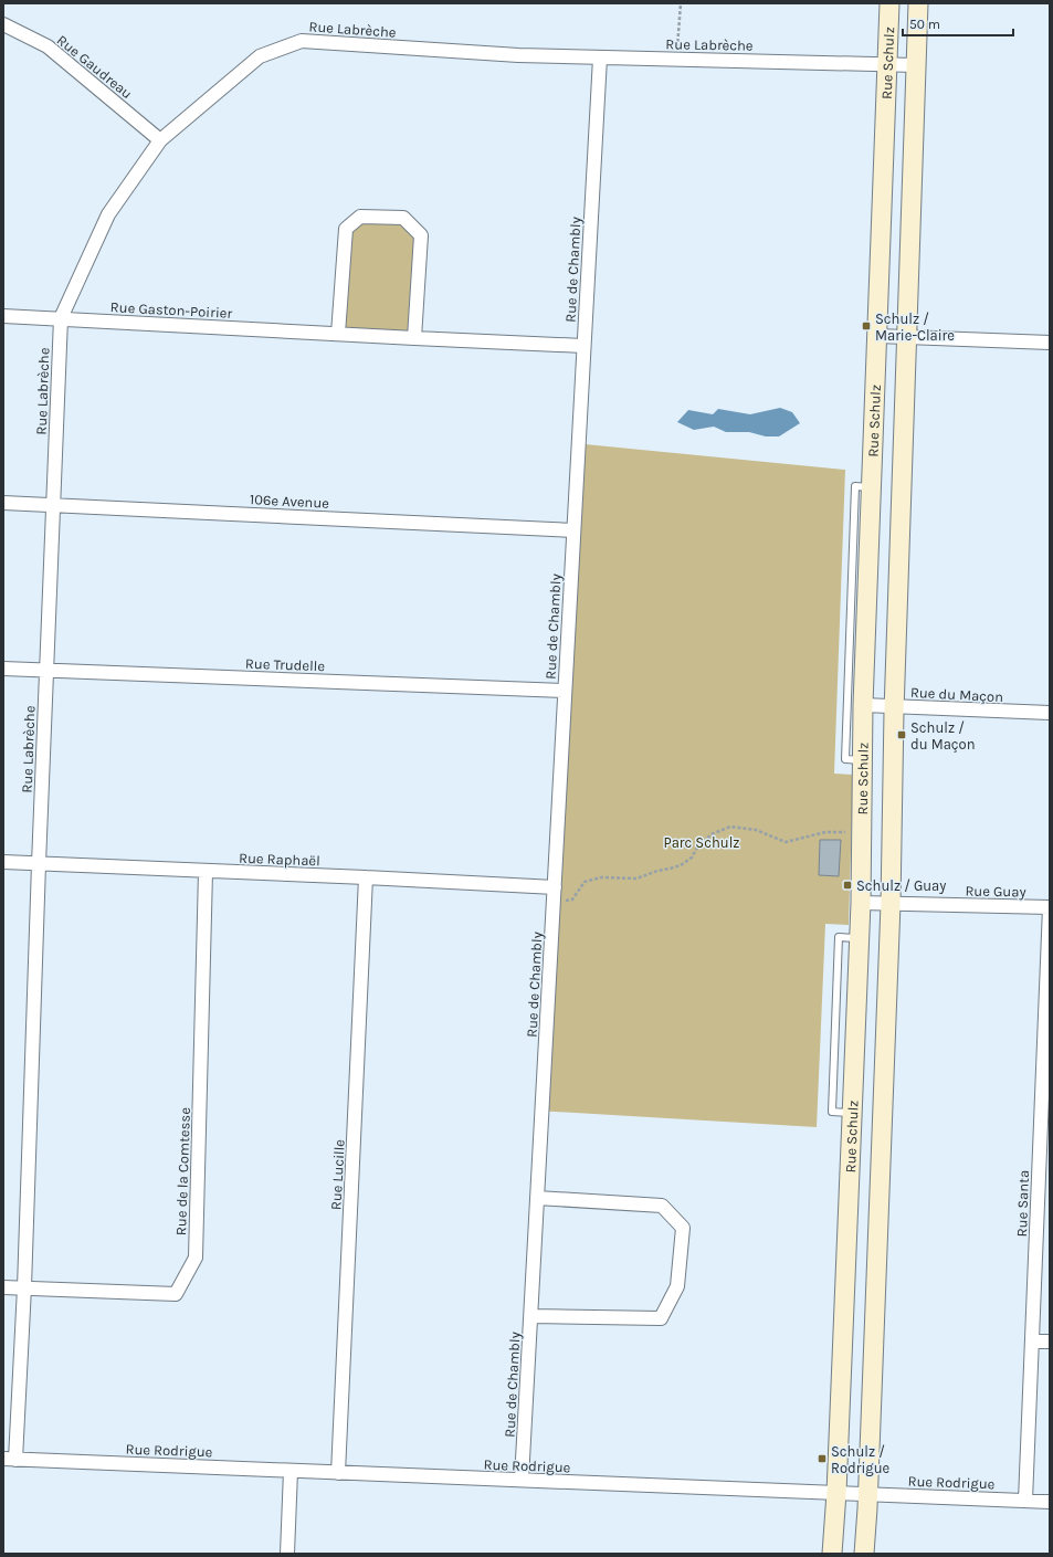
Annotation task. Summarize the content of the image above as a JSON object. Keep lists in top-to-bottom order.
{
  "streets": {
    "street": [
      "Rue Labrèche",
      "Rue Schulz",
      "Rue Gaudreau",
      "Rue de Chambly",
      "Rue Gaston-Poirier",
      "106e Avenue",
      "Rue Trudelle",
      "Rue du Maçon",
      "Rue Raphaël",
      "Rue Guay",
      "Rue de la Comtesse",
      "Rue Lucille",
      "Rue Santa",
      "Rue Rodrigue"
    ]
  },
  "crossings": [
    ["Rue Labrèche", "Rue Schulz"],
    ["Rue Labrèche", "Rue Gaudreau"],
    ["Rue Labrèche", "Rue de Chambly"],
    ["Rue Labrèche", "Rue Gaston-Poirier"],
    ["Rue Labrèche", "106e Avenue"],
    ["Rue Labrèche", "Rue Trudelle"],
    ["Rue Labrèche", "Rue Raphaël"],
    ["Rue Labrèche", "Rue de la Comtesse"],
    ["Rue Labrèche", "Rue Rodrigue"],
    ["Rue Schulz", "Rue du Maçon"],
    ["Rue Schulz", "Rue Guay"],
    ["Rue Schulz", "Rue Rodrigue"],
    ["Rue de Chambly", "Rue Gaston-Poirier"],
    ["Rue de Chambly", "106e Avenue"],
    ["Rue de Chambly", "Rue Trudelle"],
    ["Rue de Chambly", "Rue Raphaël"],
    ["Rue de Chambly", "Rue Rodrigue"],
    ["Rue Raphaël", "Rue de la Comtesse"],
    ["Rue Raphaël", "Rue Lucille"],
    ["Rue Guay", "Rue Santa"],
    ["Rue Lucille", "Rue Rodrigue"],
    ["Rue Santa", "Rue Rodrigue"]
  ],
  "parks": ["Parc Schulz"],
  "places": {
    "transit": [
      "Schulz / Marie-Claire",
      "Schulz / du Maçon",
      "Schulz / Guay",
      "Schulz / Rodrigue"
    ]
  },
  "scale_bar": "50 m"
}
